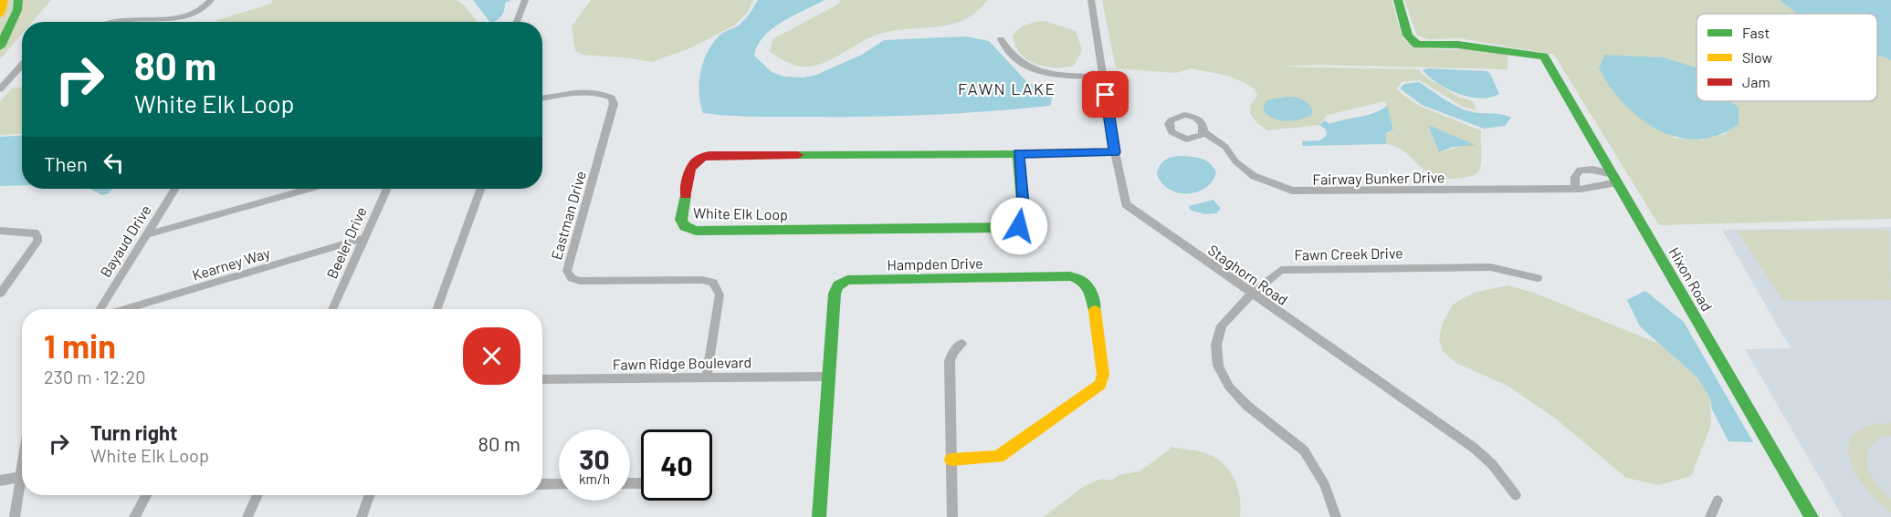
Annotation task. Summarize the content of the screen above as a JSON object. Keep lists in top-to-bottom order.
{
  "streets": {
    "street": [
      "Fairway Bunker Drive",
      "White Elk Loop",
      "Eastman Drive",
      "Bayaud Drive",
      "Beeler Drive",
      "Fawn Creek Drive",
      "Kearney Way",
      "Hampden Drive",
      "Staghorn Road",
      "Hixon Road",
      "Fawn Ridge Boulevard"
    ]
  },
  "crossings": [
    ["Fairway Bunker Drive", "Hixon Road"],
    ["White Elk Loop", "Staghorn Road"],
    ["Eastman Drive", "Fawn Ridge Boulevard"],
    ["Beeler Drive", "Kearney Way"],
    ["Fawn Creek Drive", "Staghorn Road"],
    ["Hampden Drive", "Fawn Ridge Boulevard"]
  ],
  "districts": ["FAWN LAKE"],
  "legend": ["Fast", "Slow", "Jam"],
  "page": {
    "turn": ["80 m", "White Elk Loop"],
    "then": "Then",
    "heading": ["1 min", "230 m · 12:20"],
    "list": [
      {
        "name": "Turn right",
        "note": "White Elk Loop",
        "value": "80 m"
      }
    ],
    "speed": "30 km/h",
    "limit": "40"
  }
}
